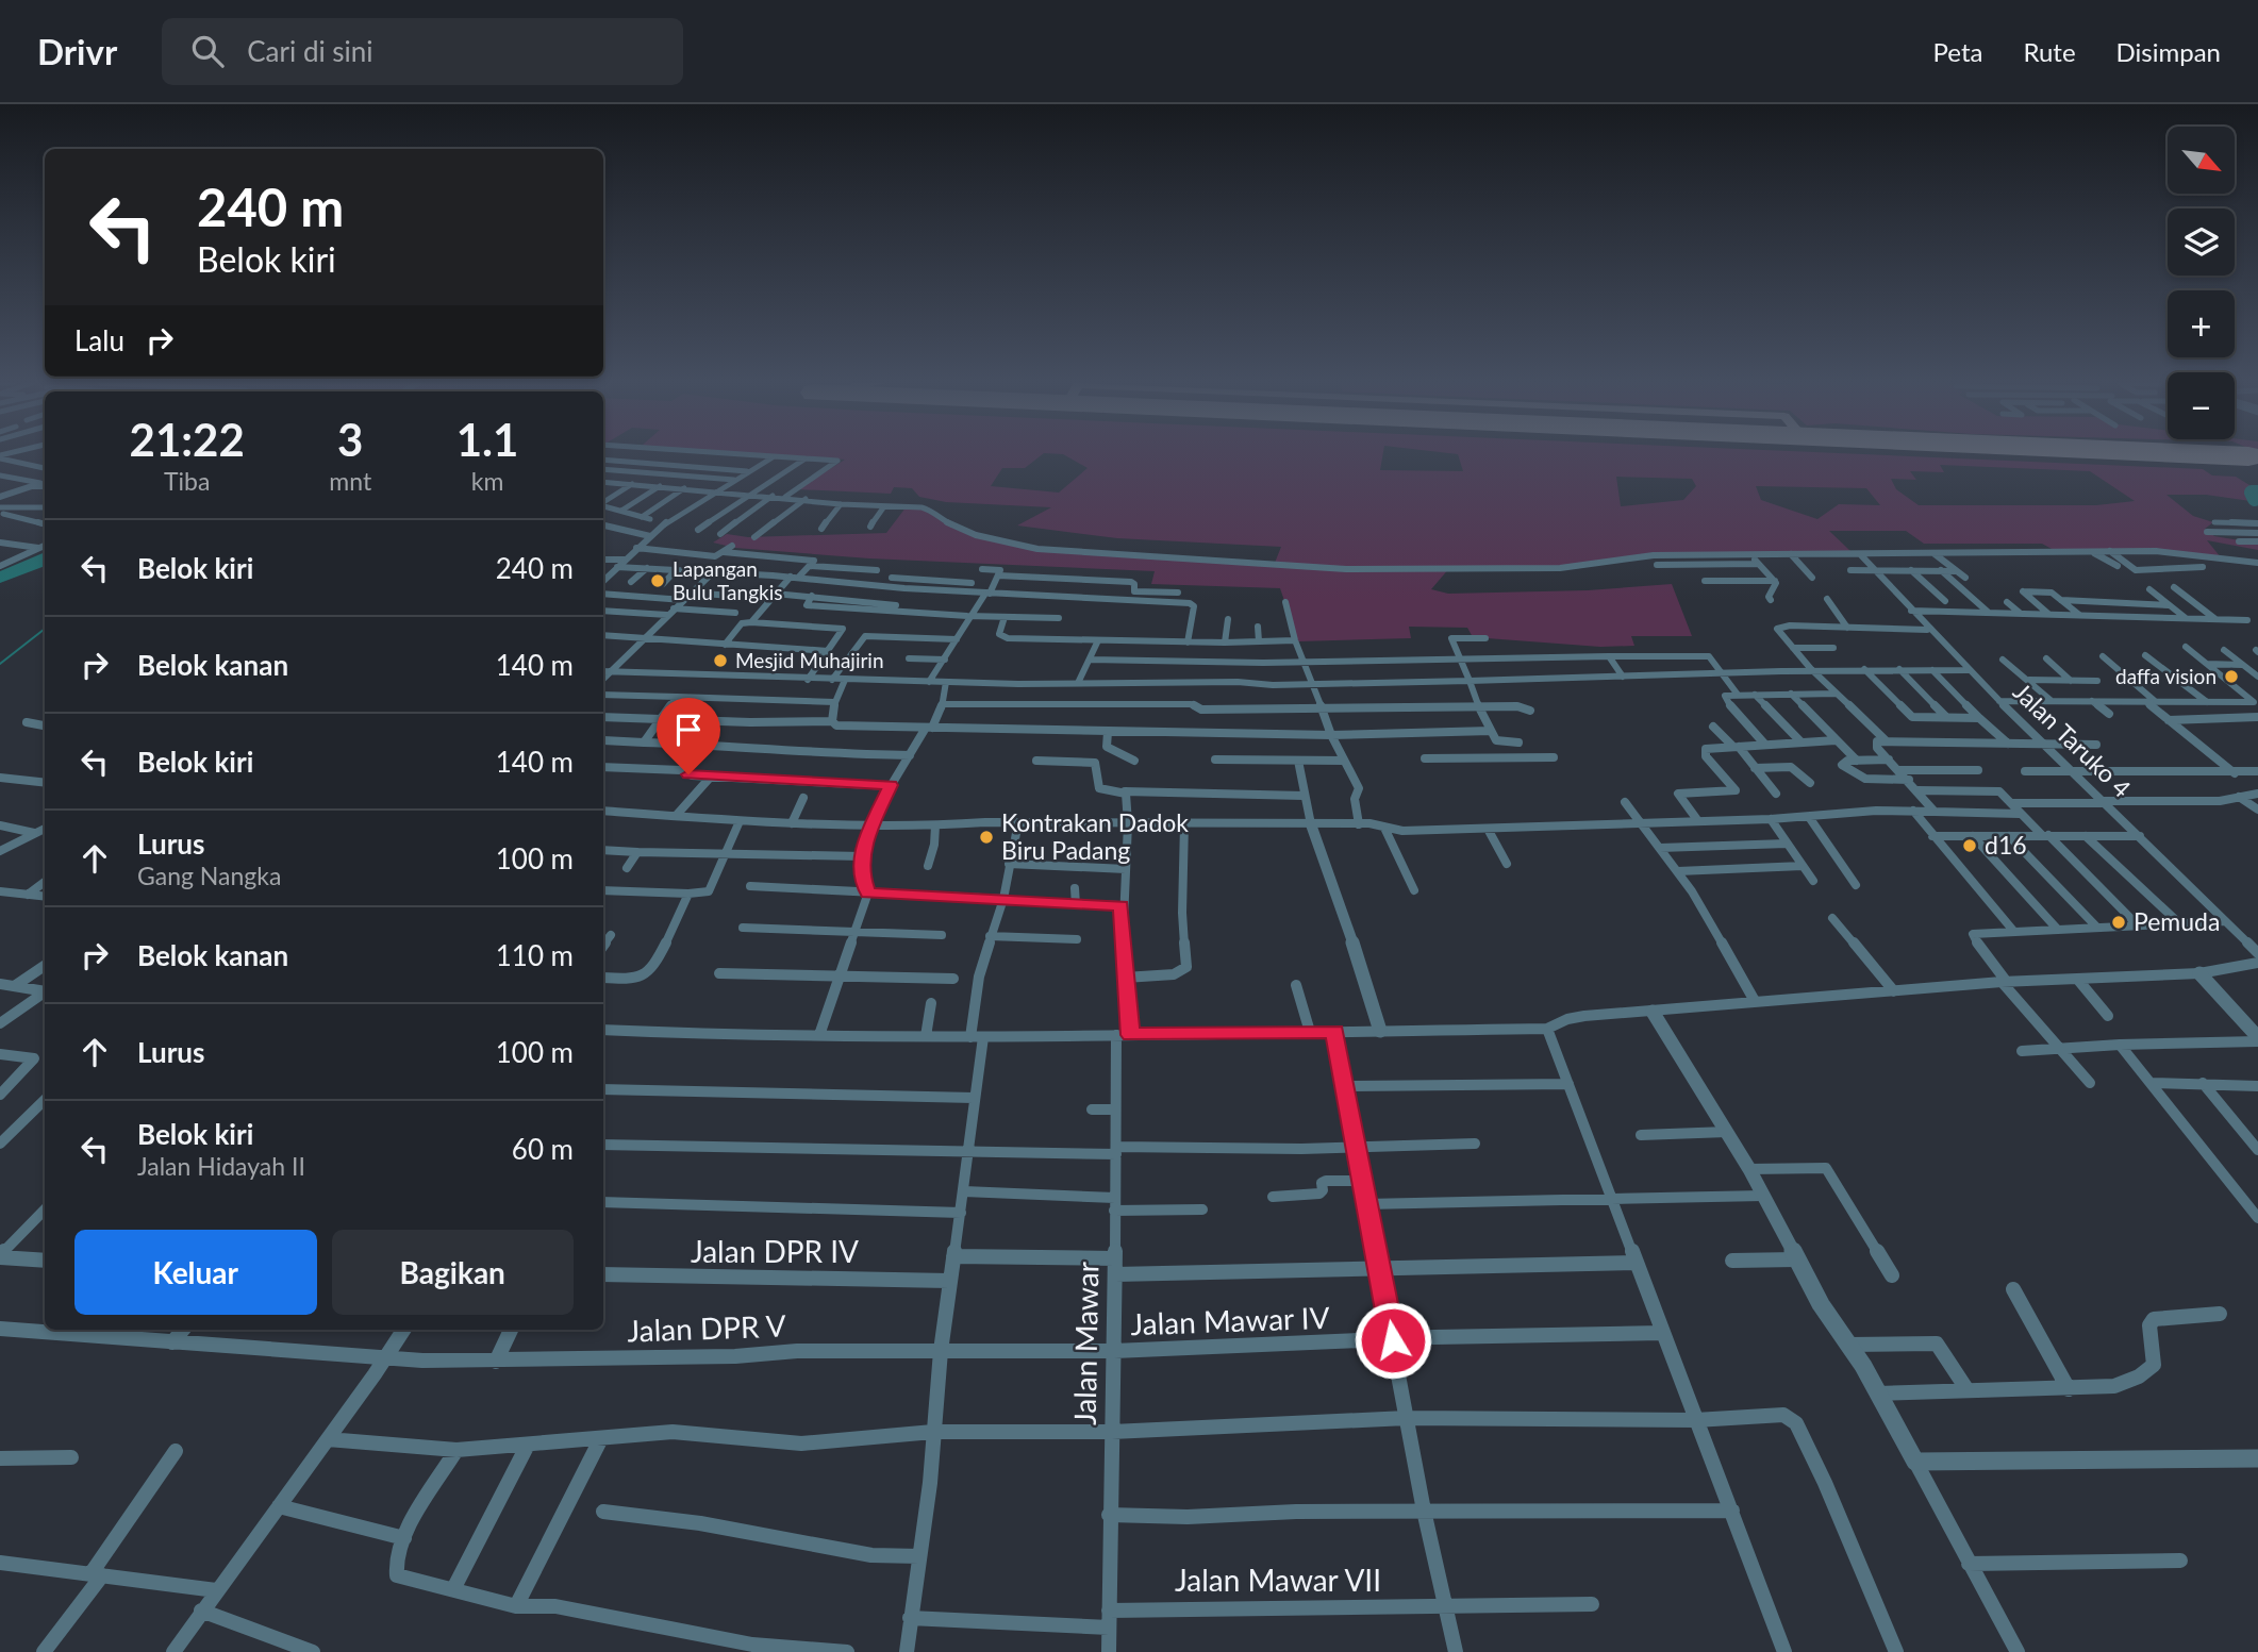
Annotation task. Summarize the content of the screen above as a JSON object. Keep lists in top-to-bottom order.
{
  "streets": {
    "street": [
      "Jalan Taruko 4",
      "Jalan DPR IV",
      "Jalan Mawar IV",
      "Jalan DPR V",
      "Jalan Mawar",
      "Jalan Mawar VII"
    ]
  },
  "crossings": [
    ["Jalan Mawar IV", "Jalan DPR V"],
    ["Jalan Mawar IV", "Jalan Mawar"],
    ["Jalan Mawar", "Jalan Mawar VII"]
  ],
  "places": [
    "Lapangan Bulu Tangkis",
    "Mesjid Muhajirin",
    "daffa vision",
    "Kontrakan Dadok Biru Padang",
    "d16",
    "Pemuda"
  ],
  "north": "bottom right",
  "page": {
    "header": "Drivr",
    "search": "Cari di sini",
    "nav": ["Peta", "Rute", "Disimpan"],
    "map_buttons": ["+", "−"],
    "turn": ["240 m", "Belok kiri"],
    "then": "Lalu",
    "eta": [
      "21:22",
      "Tiba",
      "3",
      "mnt",
      "1.1",
      "km"
    ],
    "list": [
      {
        "name": "Belok kiri",
        "value": "240 m"
      },
      {
        "name": "Belok kanan",
        "value": "140 m"
      },
      {
        "name": "Belok kiri",
        "value": "140 m"
      },
      {
        "name": "Lurus",
        "note": "Gang Nangka",
        "value": "100 m"
      },
      {
        "name": "Belok kanan",
        "value": "110 m"
      },
      {
        "name": "Lurus",
        "value": "100 m"
      },
      {
        "name": "Belok kiri",
        "note": "Jalan Hidayah II",
        "value": "60 m"
      }
    ],
    "buttons": ["Keluar", "Bagikan"]
  }
}
